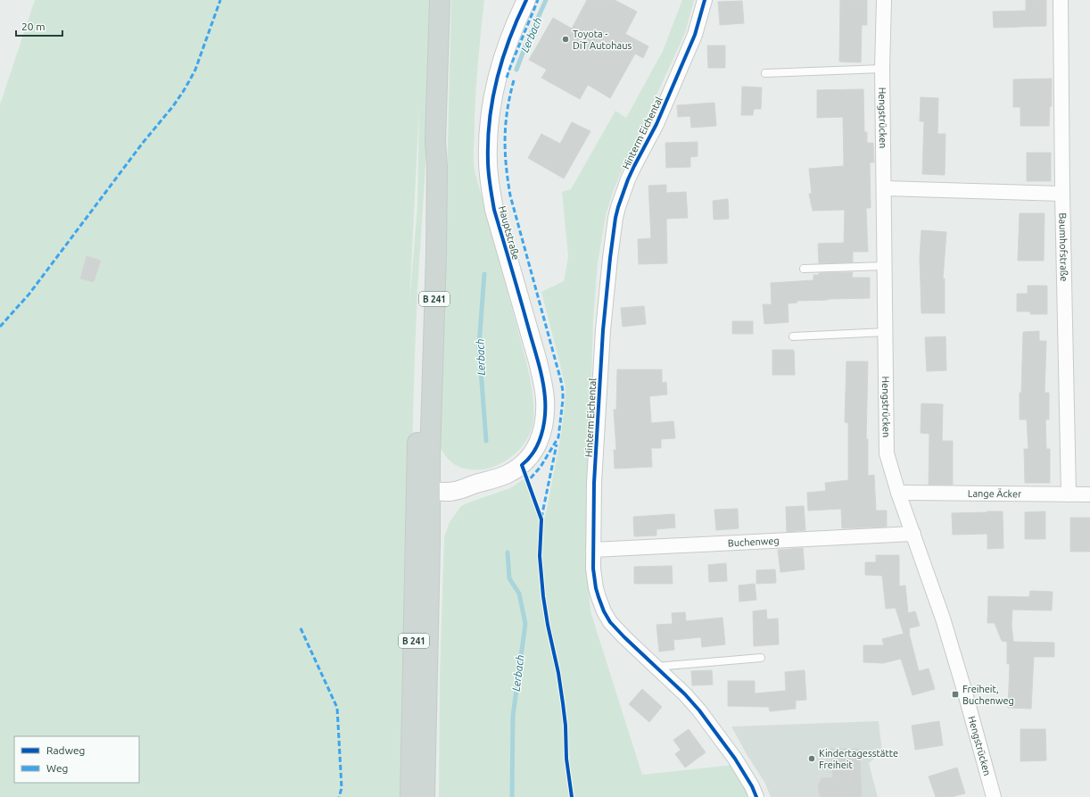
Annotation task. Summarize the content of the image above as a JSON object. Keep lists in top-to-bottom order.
{
  "streets": {
    "main road": ["B 241"],
    "street": [
      "Hengstrücken",
      "Hinterm Eichental",
      "Hauptstraße",
      "Baumhofstraße",
      "Lange Äcker",
      "Buchenweg"
    ]
  },
  "crossings": [
    ["Hengstrücken", "Lange Äcker"],
    ["Hengstrücken", "Buchenweg"],
    ["Hinterm Eichental", "Buchenweg"],
    ["Hauptstraße", "B 241"],
    ["Baumhofstraße", "Lange Äcker"]
  ],
  "water": ["Lerbach"],
  "places": {
    "other": ["Toyota - DiT Autohaus", "Kindertagesstätte Freiheit"],
    "transit": ["Freiheit, Buchenweg"]
  },
  "legend": ["Radweg", "Weg"],
  "scale_bar": "20 m"
}
